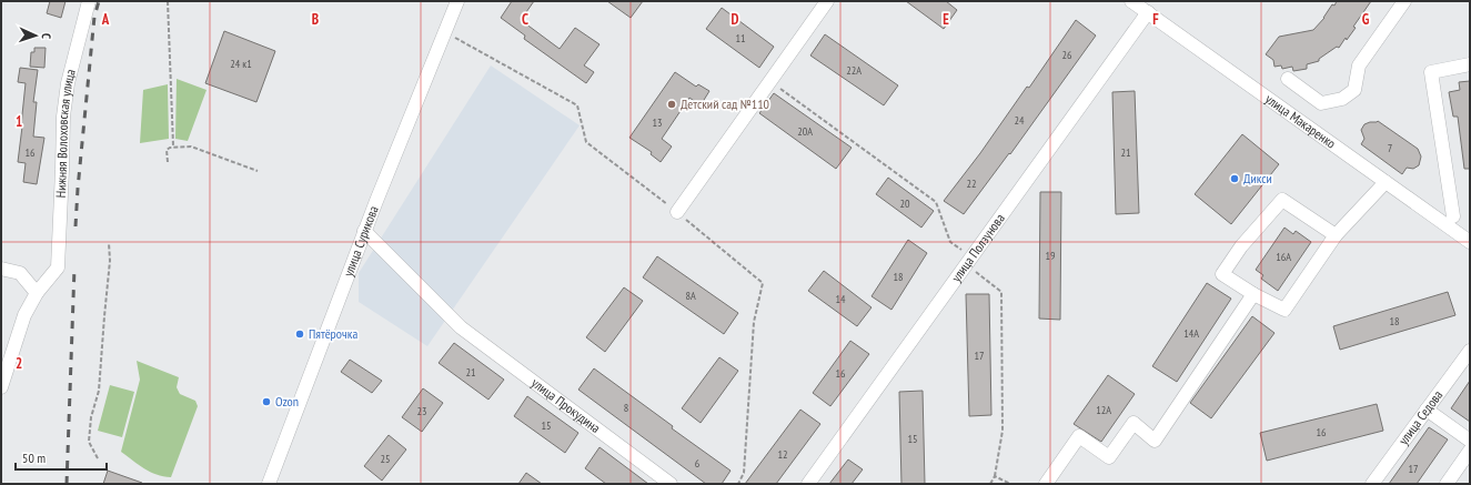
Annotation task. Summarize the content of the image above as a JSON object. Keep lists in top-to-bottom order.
{
  "streets": {
    "street": [
      "улица Макаренко",
      "Нижняя Волоховская улица",
      "улица Сурикова",
      "улица Ползунова",
      "улица Прокудина",
      "улица Седова"
    ]
  },
  "crossings": [
    ["улица Макаренко", "улица Ползунова"],
    ["улица Сурикова", "улица Прокудина"]
  ],
  "places": [
    "Детский сад №110",
    "Дикси",
    "Пятёрочка",
    "Ozon"
  ],
  "house_numbers": [
    "11",
    "26",
    "24 к1",
    "22А",
    "24",
    "13",
    "20А",
    "7",
    "16",
    "21",
    "22",
    "20",
    "19",
    "16А",
    "18",
    "8А",
    "14",
    "18",
    "14А",
    "17",
    "21",
    "16",
    "8",
    "12А",
    "23",
    "15",
    "16",
    "15",
    "12",
    "25",
    "6",
    "17"
  ],
  "scale_bar": "50 m",
  "north": "right",
  "grid": {
    "columns": [
      "A",
      "B",
      "C",
      "D",
      "E",
      "F",
      "G"
    ],
    "rows": ["1", "2"]
  }
}
